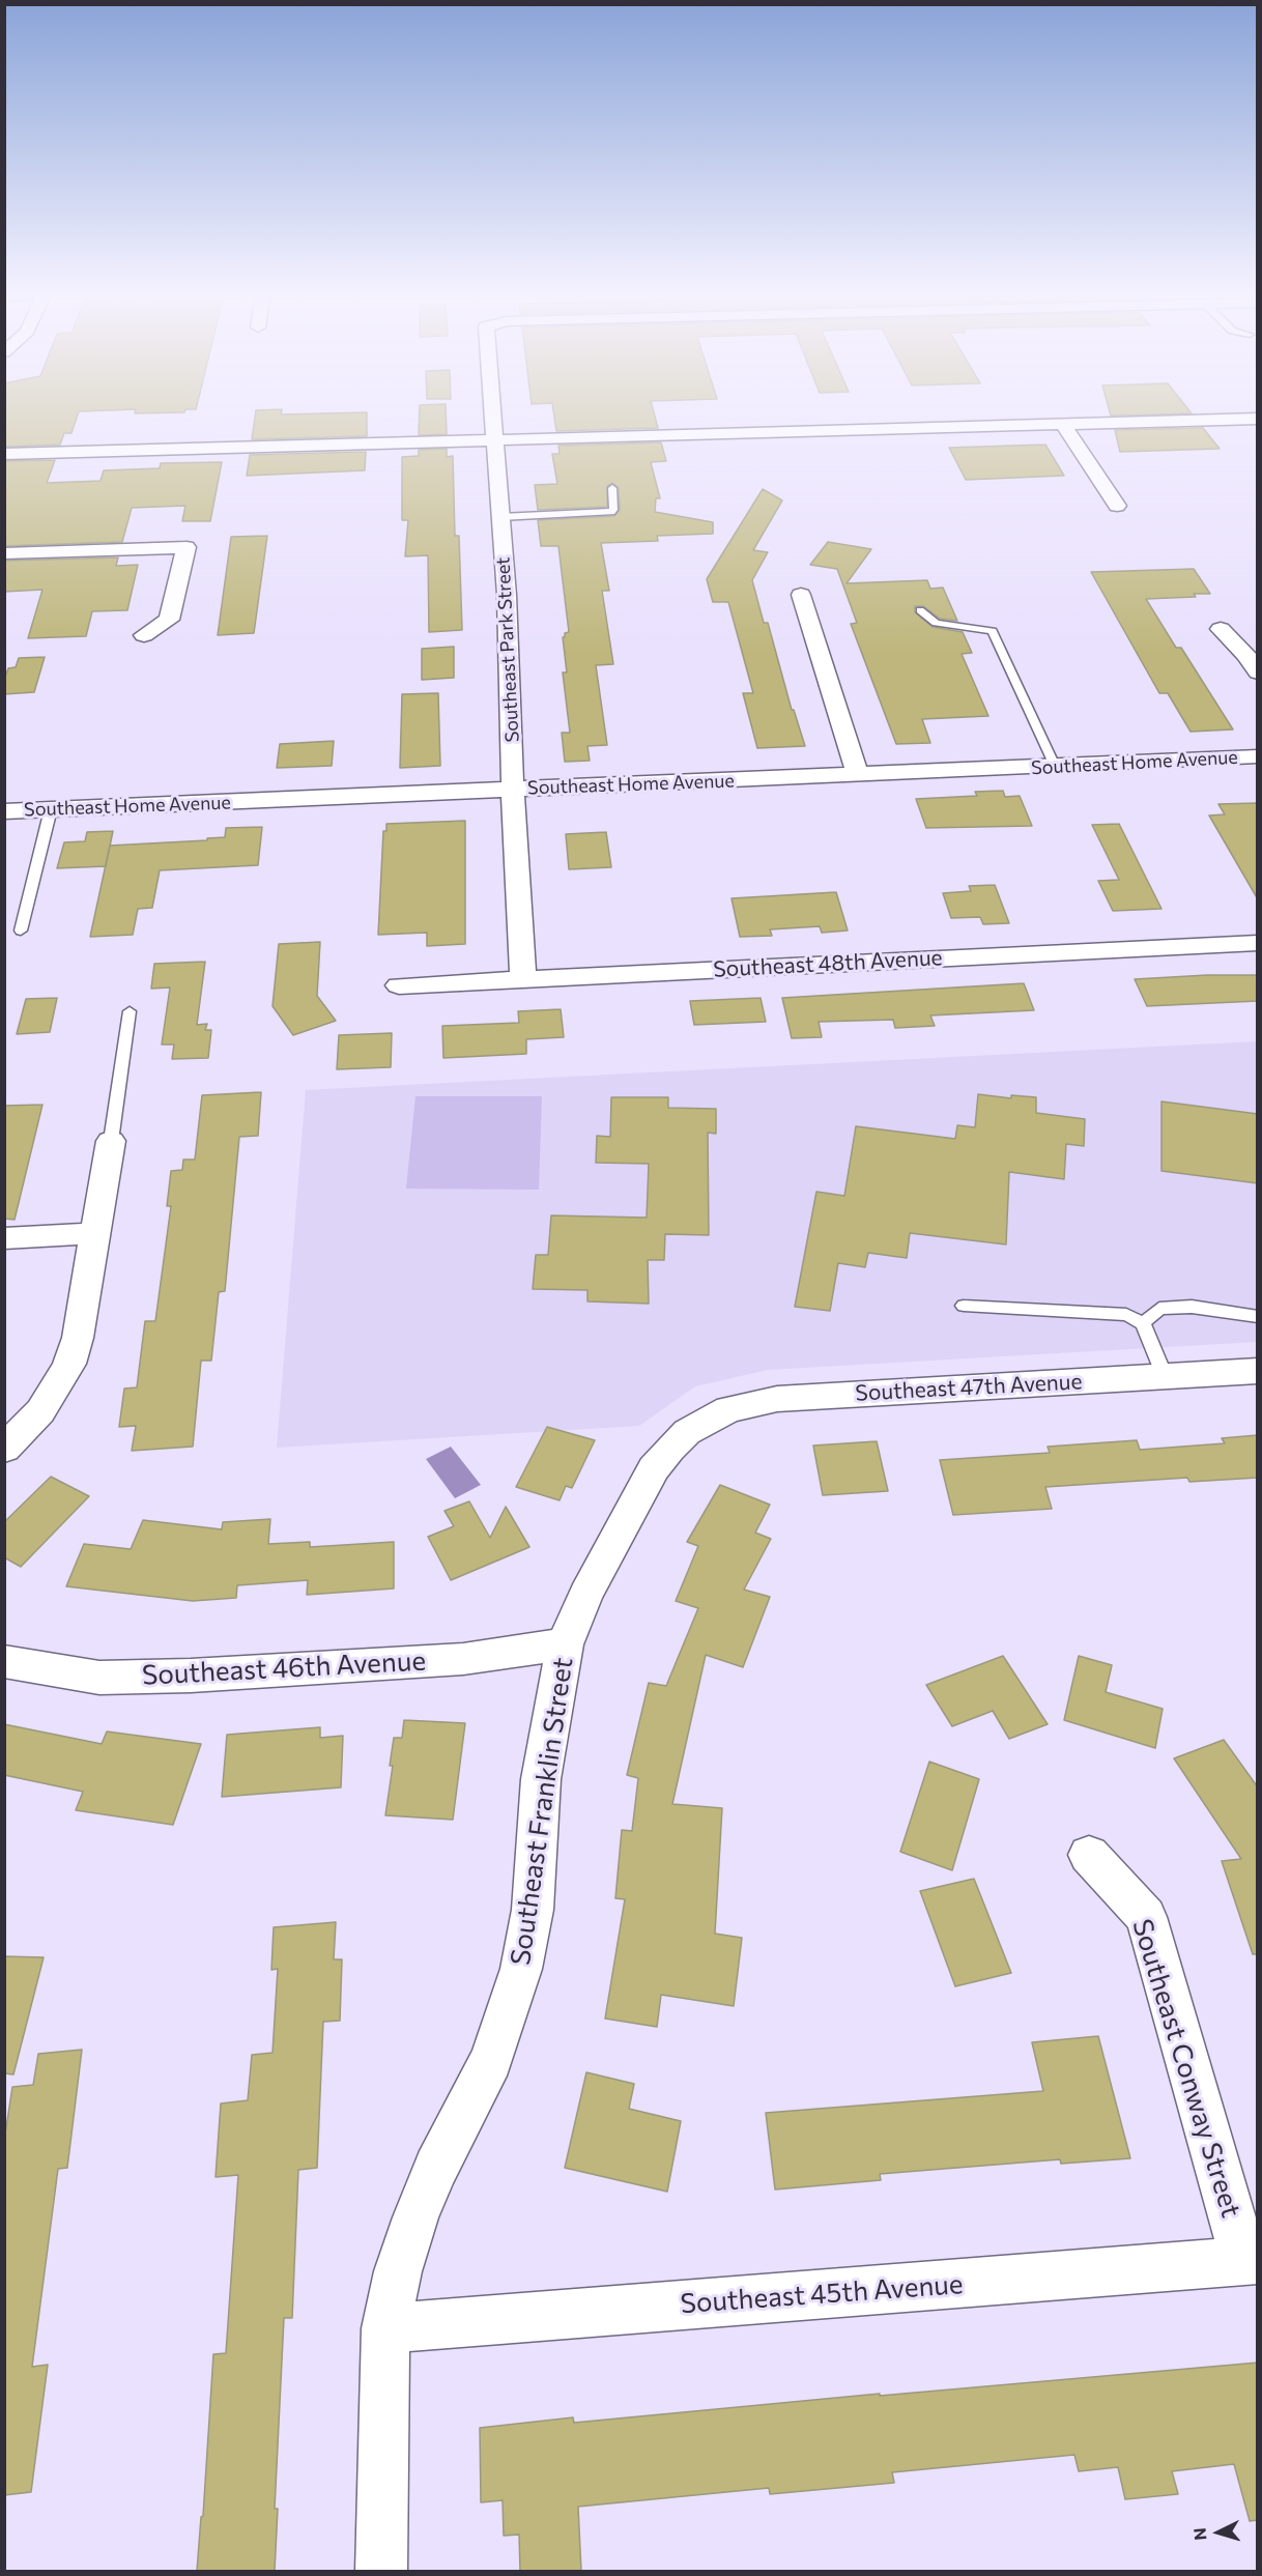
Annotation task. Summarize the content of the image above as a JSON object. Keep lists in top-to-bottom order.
{
  "streets": {
    "street": [
      "Southeast Park Street",
      "Southeast Home Avenue",
      "Southeast 48th Avenue",
      "Southeast 47th Avenue",
      "Southeast 46th Avenue",
      "Southeast Franklin Street",
      "Southeast Conway Street",
      "Southeast 45th Avenue"
    ]
  },
  "crossings": [
    ["Southeast Park Street", "Southeast Home Avenue"],
    ["Southeast Park Street", "Southeast 48th Avenue"],
    ["Southeast 47th Avenue", "Southeast Franklin Street"],
    ["Southeast 46th Avenue", "Southeast Franklin Street"],
    ["Southeast Franklin Street", "Southeast 45th Avenue"],
    ["Southeast Conway Street", "Southeast 45th Avenue"]
  ],
  "north": "left"
}
